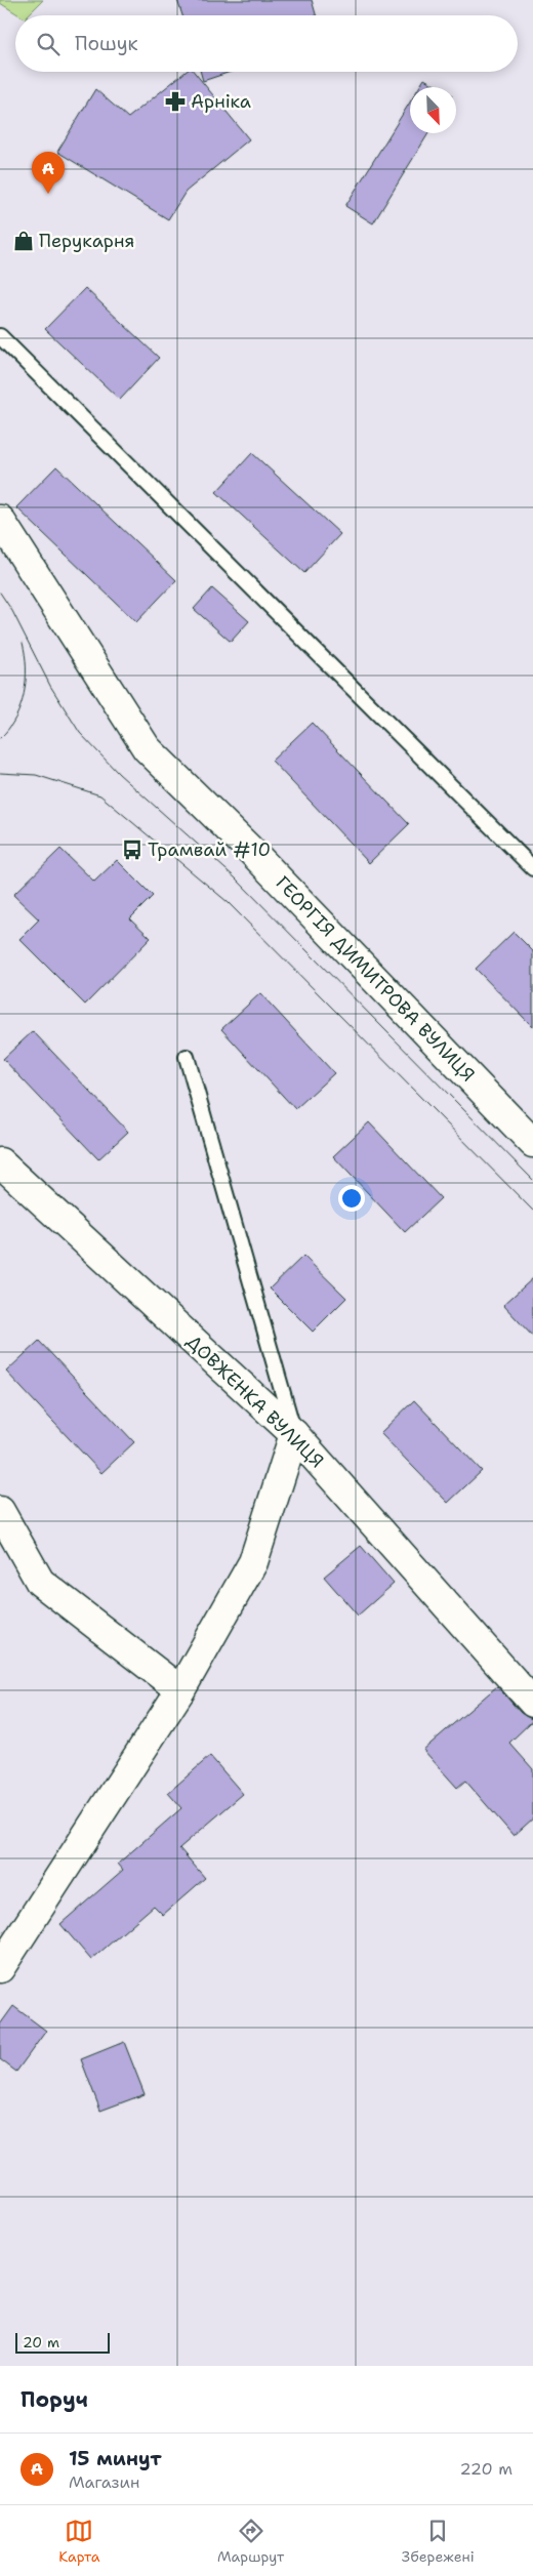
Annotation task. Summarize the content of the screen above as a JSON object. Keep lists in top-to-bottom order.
{
  "streets": {
    "street": ["ГЕОРГІЯ ДИМИТРОВА ВУЛИЦЯ", "ДОВЖЕНКА ВУЛИЦЯ"]
  },
  "places": {
    "pharmacy": ["Арніка"],
    "shop": ["Перукарня"],
    "bus stop": ["Трамвай #10"]
  },
  "scale_bar": "20 m",
  "north": "bottom right",
  "page": {
    "search": "Пошук",
    "pins": "A",
    "scale": "20 m",
    "heading": "Поруч",
    "list": [
      {
        "mark": "A",
        "name": "15 минут",
        "note": "Магазин",
        "value": "220 m"
      }
    ],
    "nav": ["Карта", "Маршрут", "Збережені"]
  }
}
